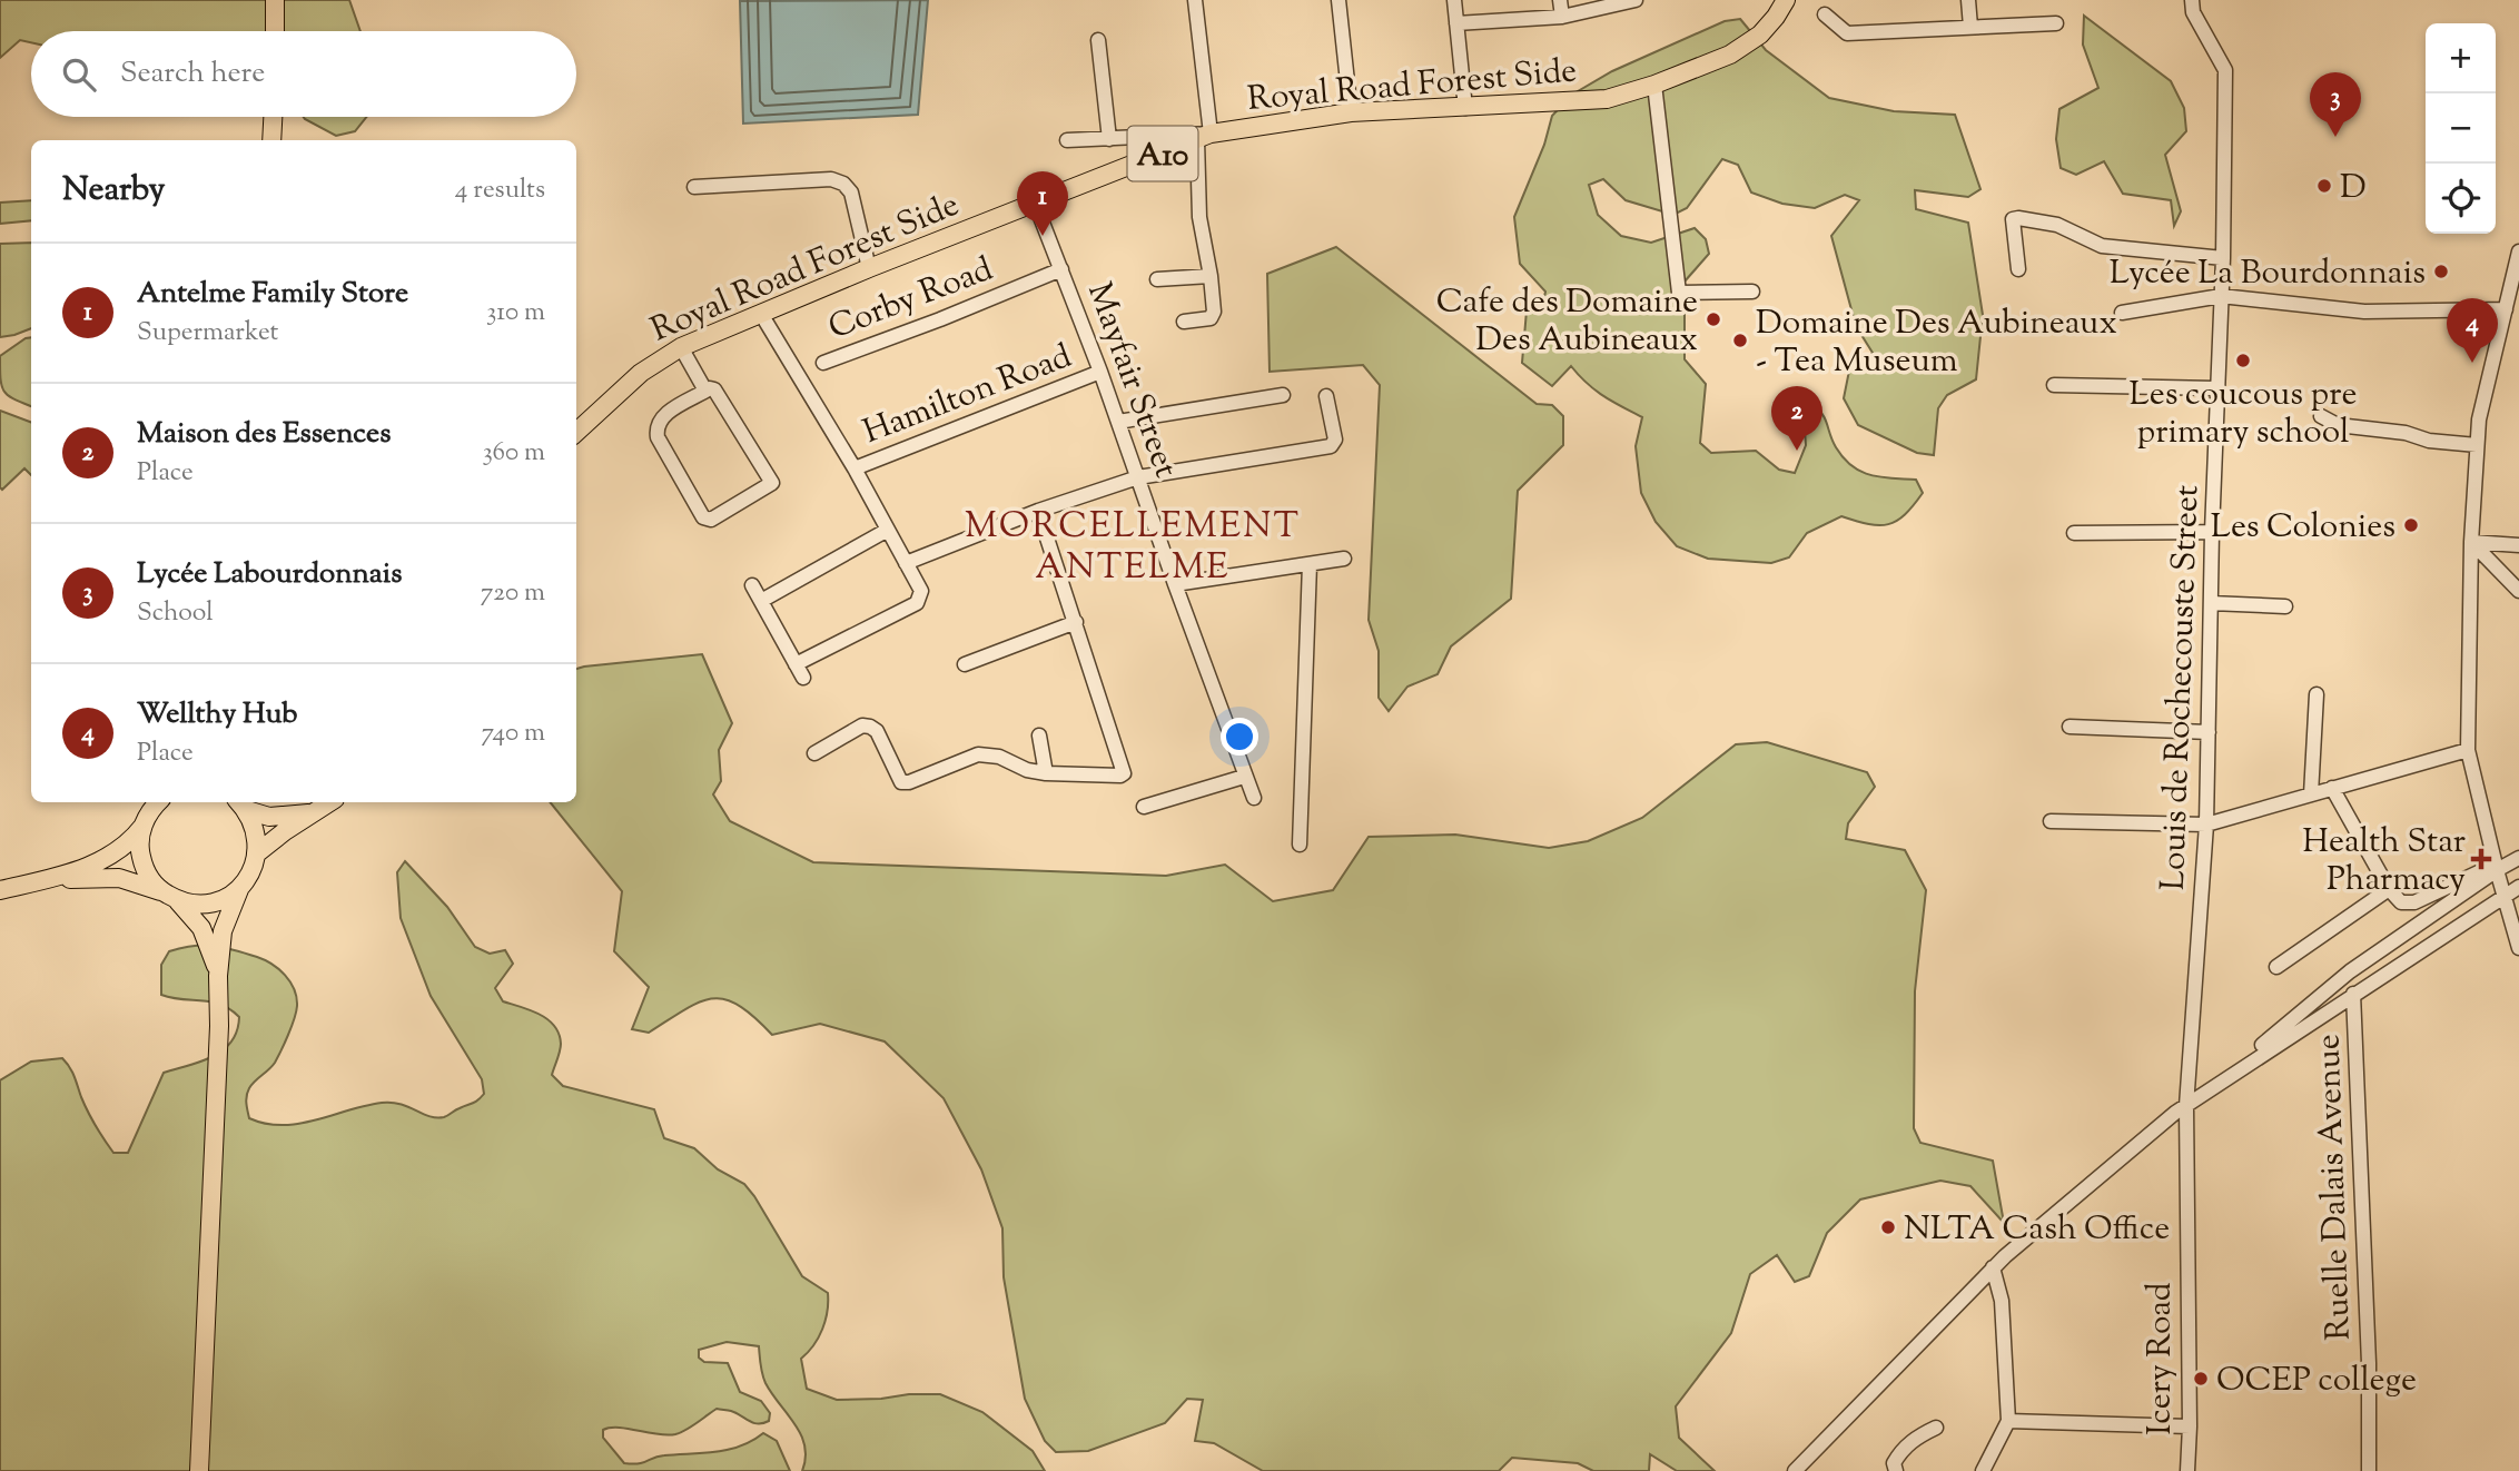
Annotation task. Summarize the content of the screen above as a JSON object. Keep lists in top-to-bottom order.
{
  "streets": {
    "main road": ["Royal Road Forest Side", "A10"],
    "street": [
      "Corby Road",
      "Mayfair Street",
      "Hamilton Road",
      "Louis de Rochecouste Street",
      "Ruelle Dalais Avenue",
      "Icery Road"
    ]
  },
  "crossings": [
    ["Royal Road Forest Side", "Mayfair Street"],
    ["Corby Road", "Mayfair Street"],
    ["Mayfair Street", "Hamilton Road"],
    ["Louis de Rochecouste Street", "Icery Road"]
  ],
  "districts": ["MORCELLEMENT ANTELME"],
  "places": {
    "other": [
      "D",
      "Lycée La Bourdonnais",
      "Cafe des Domaine Des Aubineaux",
      "Domaine Des Aubineaux - Tea Museum",
      "Les coucous pre primary school",
      "Les Colonies",
      "NLTA Cash Office",
      "OCEP college"
    ],
    "health": ["Health Star Pharmacy"]
  },
  "page": {
    "map_buttons": ["+", "−"],
    "search": "Search here",
    "pins": [
      "3",
      "1",
      "4",
      "2"
    ],
    "heading": ["Nearby", "4 results"],
    "list": [
      {
        "mark": "1",
        "name": "Antelme Family Store",
        "note": "Supermarket",
        "value": "310 m"
      },
      {
        "mark": "2",
        "name": "Maison des Essences",
        "note": "Place",
        "value": "360 m"
      },
      {
        "mark": "3",
        "name": "Lycée Labourdonnais",
        "note": "School",
        "value": "720 m"
      },
      {
        "mark": "4",
        "name": "Wellthy Hub",
        "note": "Place",
        "value": "740 m"
      }
    ]
  }
}
